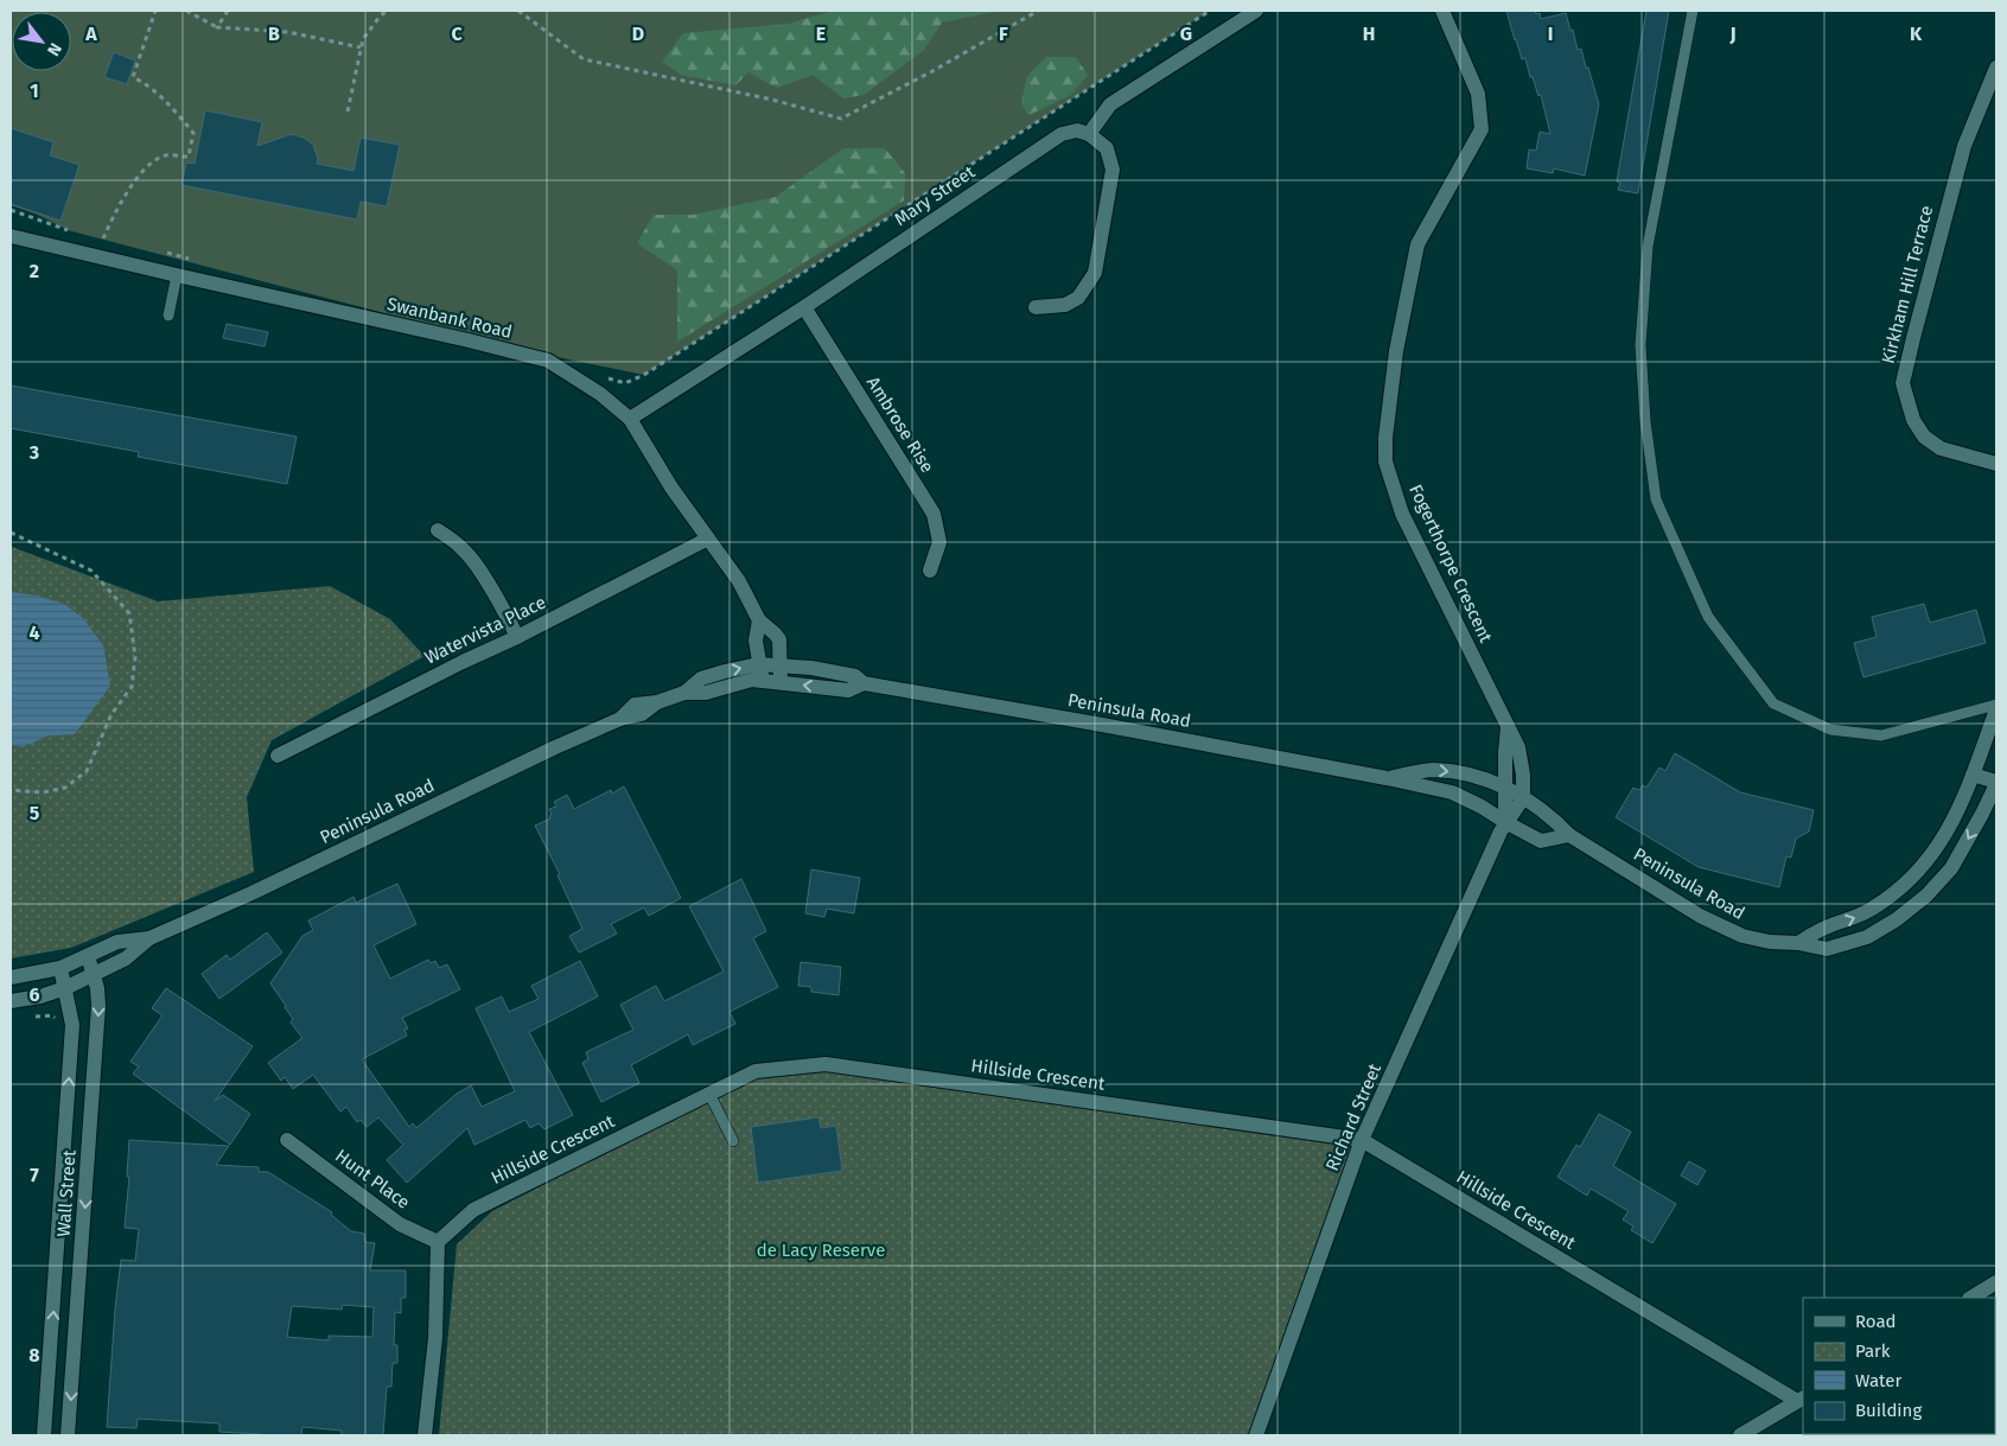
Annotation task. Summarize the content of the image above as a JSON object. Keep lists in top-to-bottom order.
{
  "streets": {
    "street": [
      "Mary Street",
      "Kirkham Hill Terrace",
      "Swanbank Road",
      "Ambrose Rise",
      "Fogerthorpe Crescent",
      "Watervista Place",
      "Peninsula Road",
      "Hillside Crescent",
      "Richard Street",
      "Hunt Place",
      "Wall Street"
    ]
  },
  "crossings": [
    ["Mary Street", "Swanbank Road"],
    ["Mary Street", "Ambrose Rise"],
    ["Swanbank Road", "Watervista Place"],
    ["Swanbank Road", "Peninsula Road"],
    ["Fogerthorpe Crescent", "Peninsula Road"],
    ["Fogerthorpe Crescent", "Richard Street"],
    ["Peninsula Road", "Richard Street"],
    ["Peninsula Road", "Wall Street"],
    ["Hillside Crescent", "Richard Street"],
    ["Hillside Crescent", "Hunt Place"]
  ],
  "parks": ["de Lacy Reserve"],
  "legend": [
    "Road",
    "Park",
    "Water",
    "Building"
  ],
  "north": "bottom right",
  "grid": {
    "columns": [
      "A",
      "B",
      "C",
      "D",
      "E",
      "F",
      "G",
      "H",
      "I",
      "J",
      "K"
    ],
    "rows": [
      "1",
      "2",
      "3",
      "4",
      "5",
      "6",
      "7",
      "8"
    ]
  }
}
